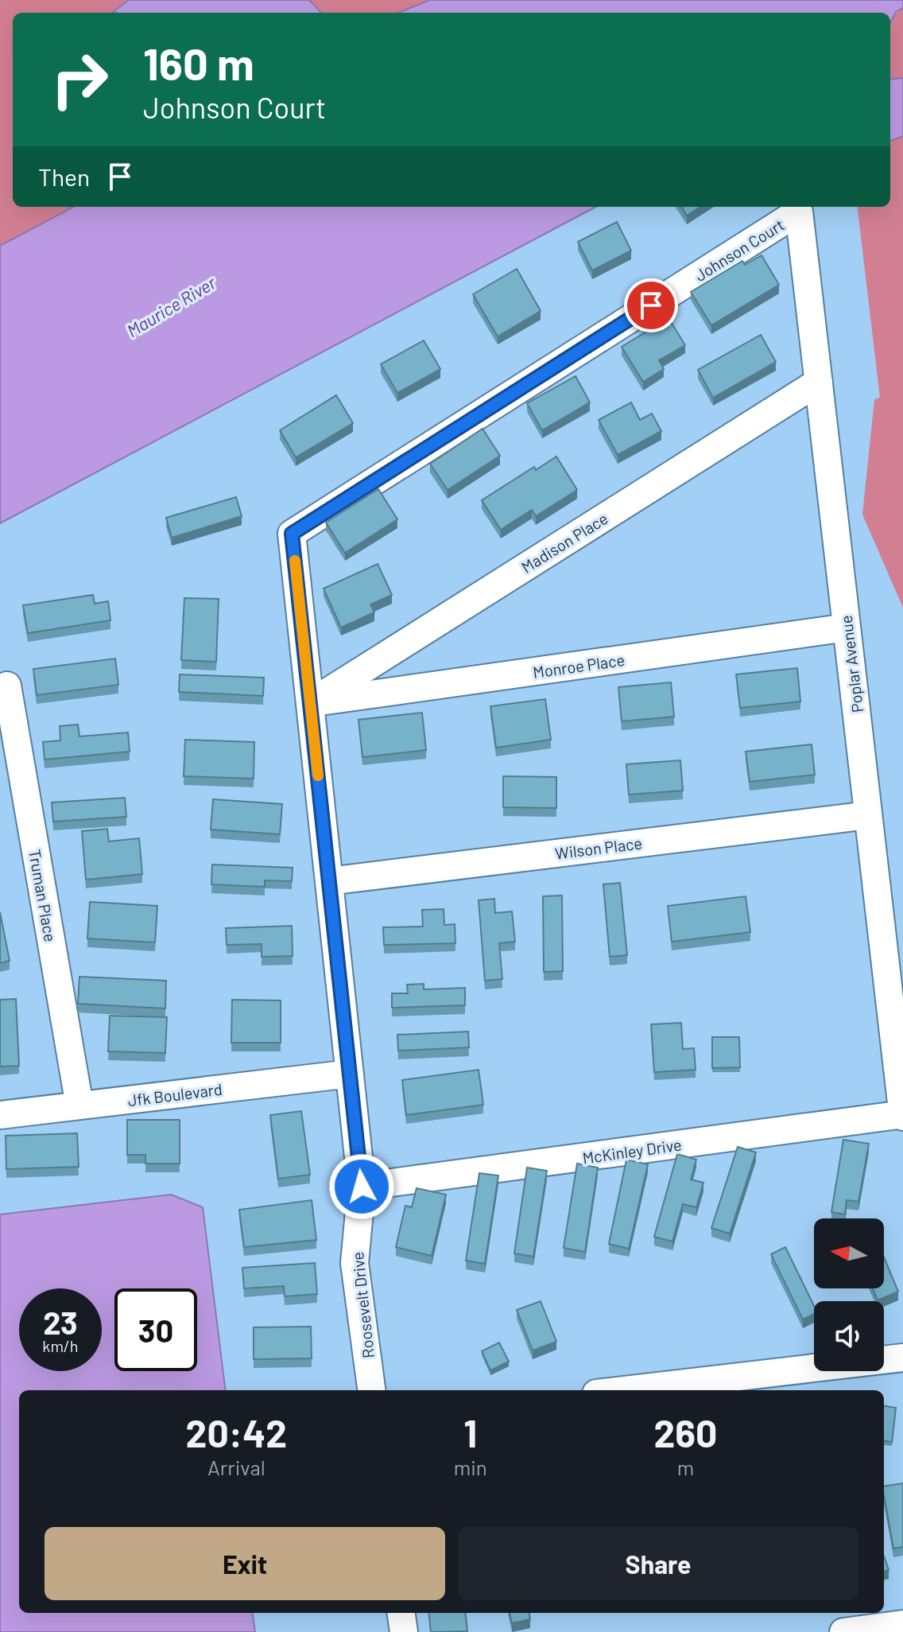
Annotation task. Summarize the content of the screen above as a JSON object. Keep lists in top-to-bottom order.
{
  "streets": {
    "street": [
      "Johnson Court",
      "Madison Place",
      "Poplar Avenue",
      "Monroe Place",
      "Wilson Place",
      "Truman Place",
      "Jfk Boulevard",
      "McKinley Drive",
      "Roosevelt Drive"
    ]
  },
  "crossings": [
    ["Johnson Court", "Poplar Avenue"],
    ["Johnson Court", "Roosevelt Drive"],
    ["Madison Place", "Poplar Avenue"],
    ["Madison Place", "Monroe Place"],
    ["Madison Place", "Roosevelt Drive"],
    ["Poplar Avenue", "Monroe Place"],
    ["Poplar Avenue", "Wilson Place"],
    ["Poplar Avenue", "McKinley Drive"],
    ["Monroe Place", "Roosevelt Drive"],
    ["Wilson Place", "Roosevelt Drive"],
    ["Truman Place", "Jfk Boulevard"],
    ["Jfk Boulevard", "Roosevelt Drive"],
    ["McKinley Drive", "Roosevelt Drive"]
  ],
  "water": ["Maurice River"],
  "north": "left",
  "page": {
    "turn": ["160 m", "Johnson Court"],
    "then": "Then",
    "speed": "23 km/h",
    "limit": "30",
    "eta": [
      "20:42",
      "Arrival",
      "1",
      "min",
      "260",
      "m"
    ],
    "buttons": ["Exit", "Share"]
  }
}
